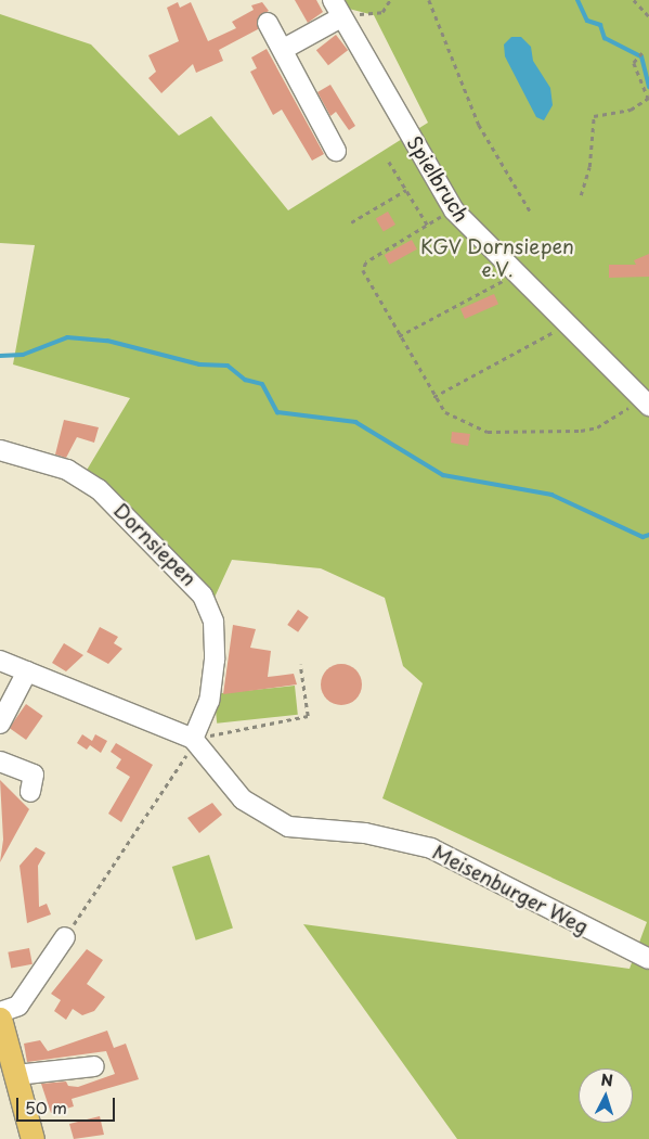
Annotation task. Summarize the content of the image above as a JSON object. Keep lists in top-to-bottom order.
{
  "streets": {
    "street": ["Spielbruch", "Dornsiepen", "Meisenburger Weg"]
  },
  "crossings": [
    ["Dornsiepen", "Meisenburger Weg"]
  ],
  "parks": ["KGV Dornsiepen e.V."],
  "scale_bar": "50 m",
  "north": "top"
}
